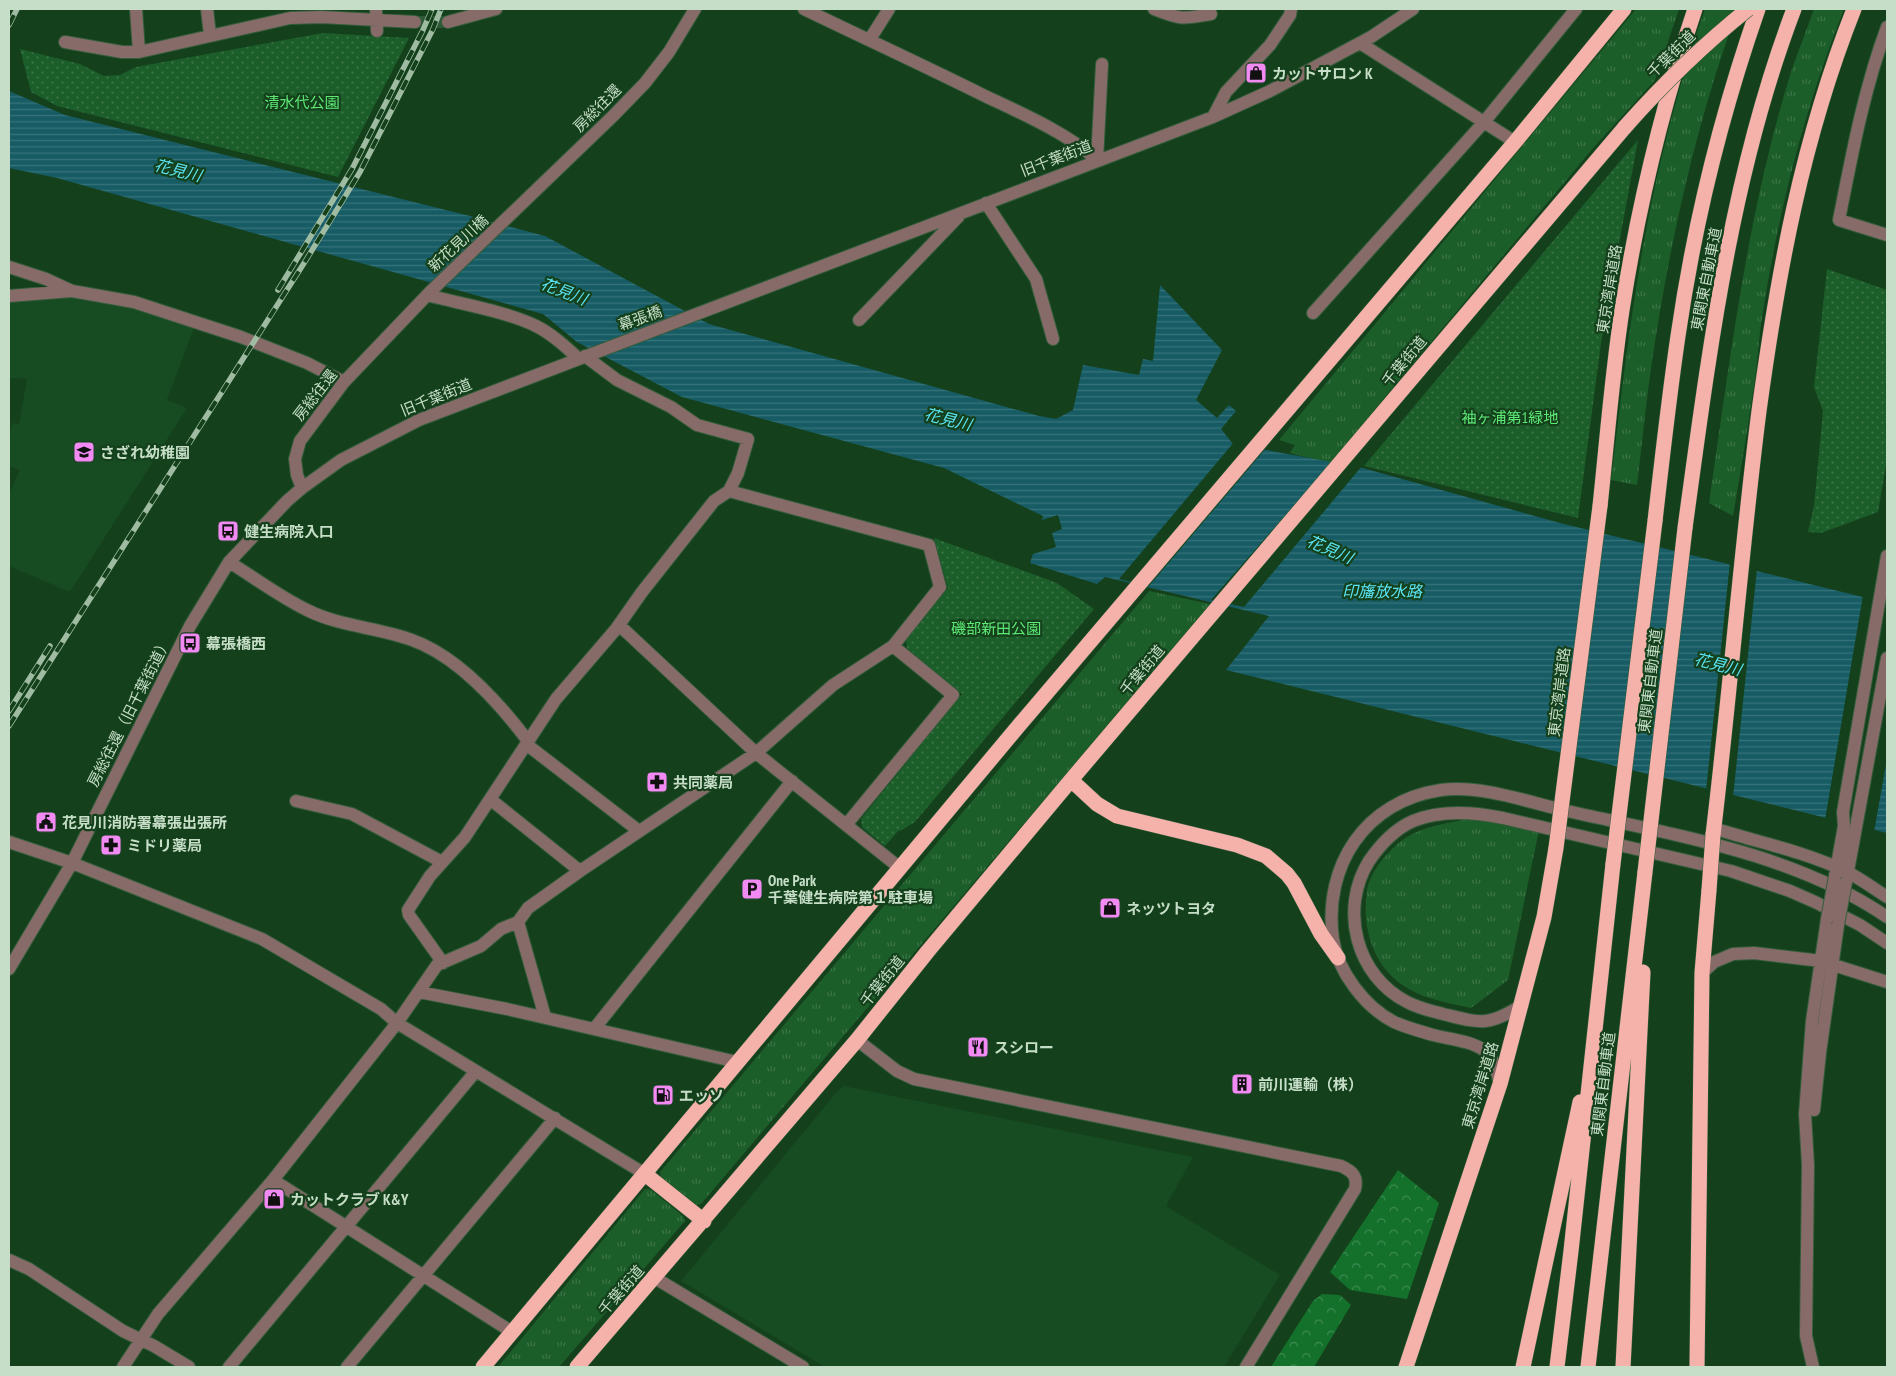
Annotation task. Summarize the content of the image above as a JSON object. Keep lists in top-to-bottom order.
{
  "streets": {
    "highway": ["千葉街道", "東関東自動車道", "東京湾岸道路"],
    "street": [
      "房総往還",
      "旧千葉街道",
      "新花見川橋",
      "幕張橋",
      "房総往還（旧千葉街道）"
    ]
  },
  "crossings": [
    ["房総往還", "旧千葉街道"],
    ["房総往還", "新花見川橋"],
    ["房総往還", "房総往還（旧千葉街道）"],
    ["旧千葉街道", "幕張橋"],
    ["旧千葉街道", "房総往還（旧千葉街道）"]
  ],
  "water": ["花見川", "印旛放水路"],
  "parks": ["清水代公園", "袖ヶ浦第1緑地", "磯部新田公園"],
  "places": {
    "shop": ["カットサロン K", "ネッツトヨタ", "カットクラブ K&Y"],
    "school or university": ["さざれ幼稚園"],
    "bus stop": ["健生病院入口", "幕張橋西"],
    "pharmacy": ["共同薬局", "ミドリ薬局"],
    "public building": ["花見川消防署幕張出張所"],
    "parking": ["One Park 千葉健生病院第１駐車場"],
    "restaurant": ["スシロー"],
    "building": ["前川運輸（株）"],
    "fuel station": ["エッソ"]
  }
}
